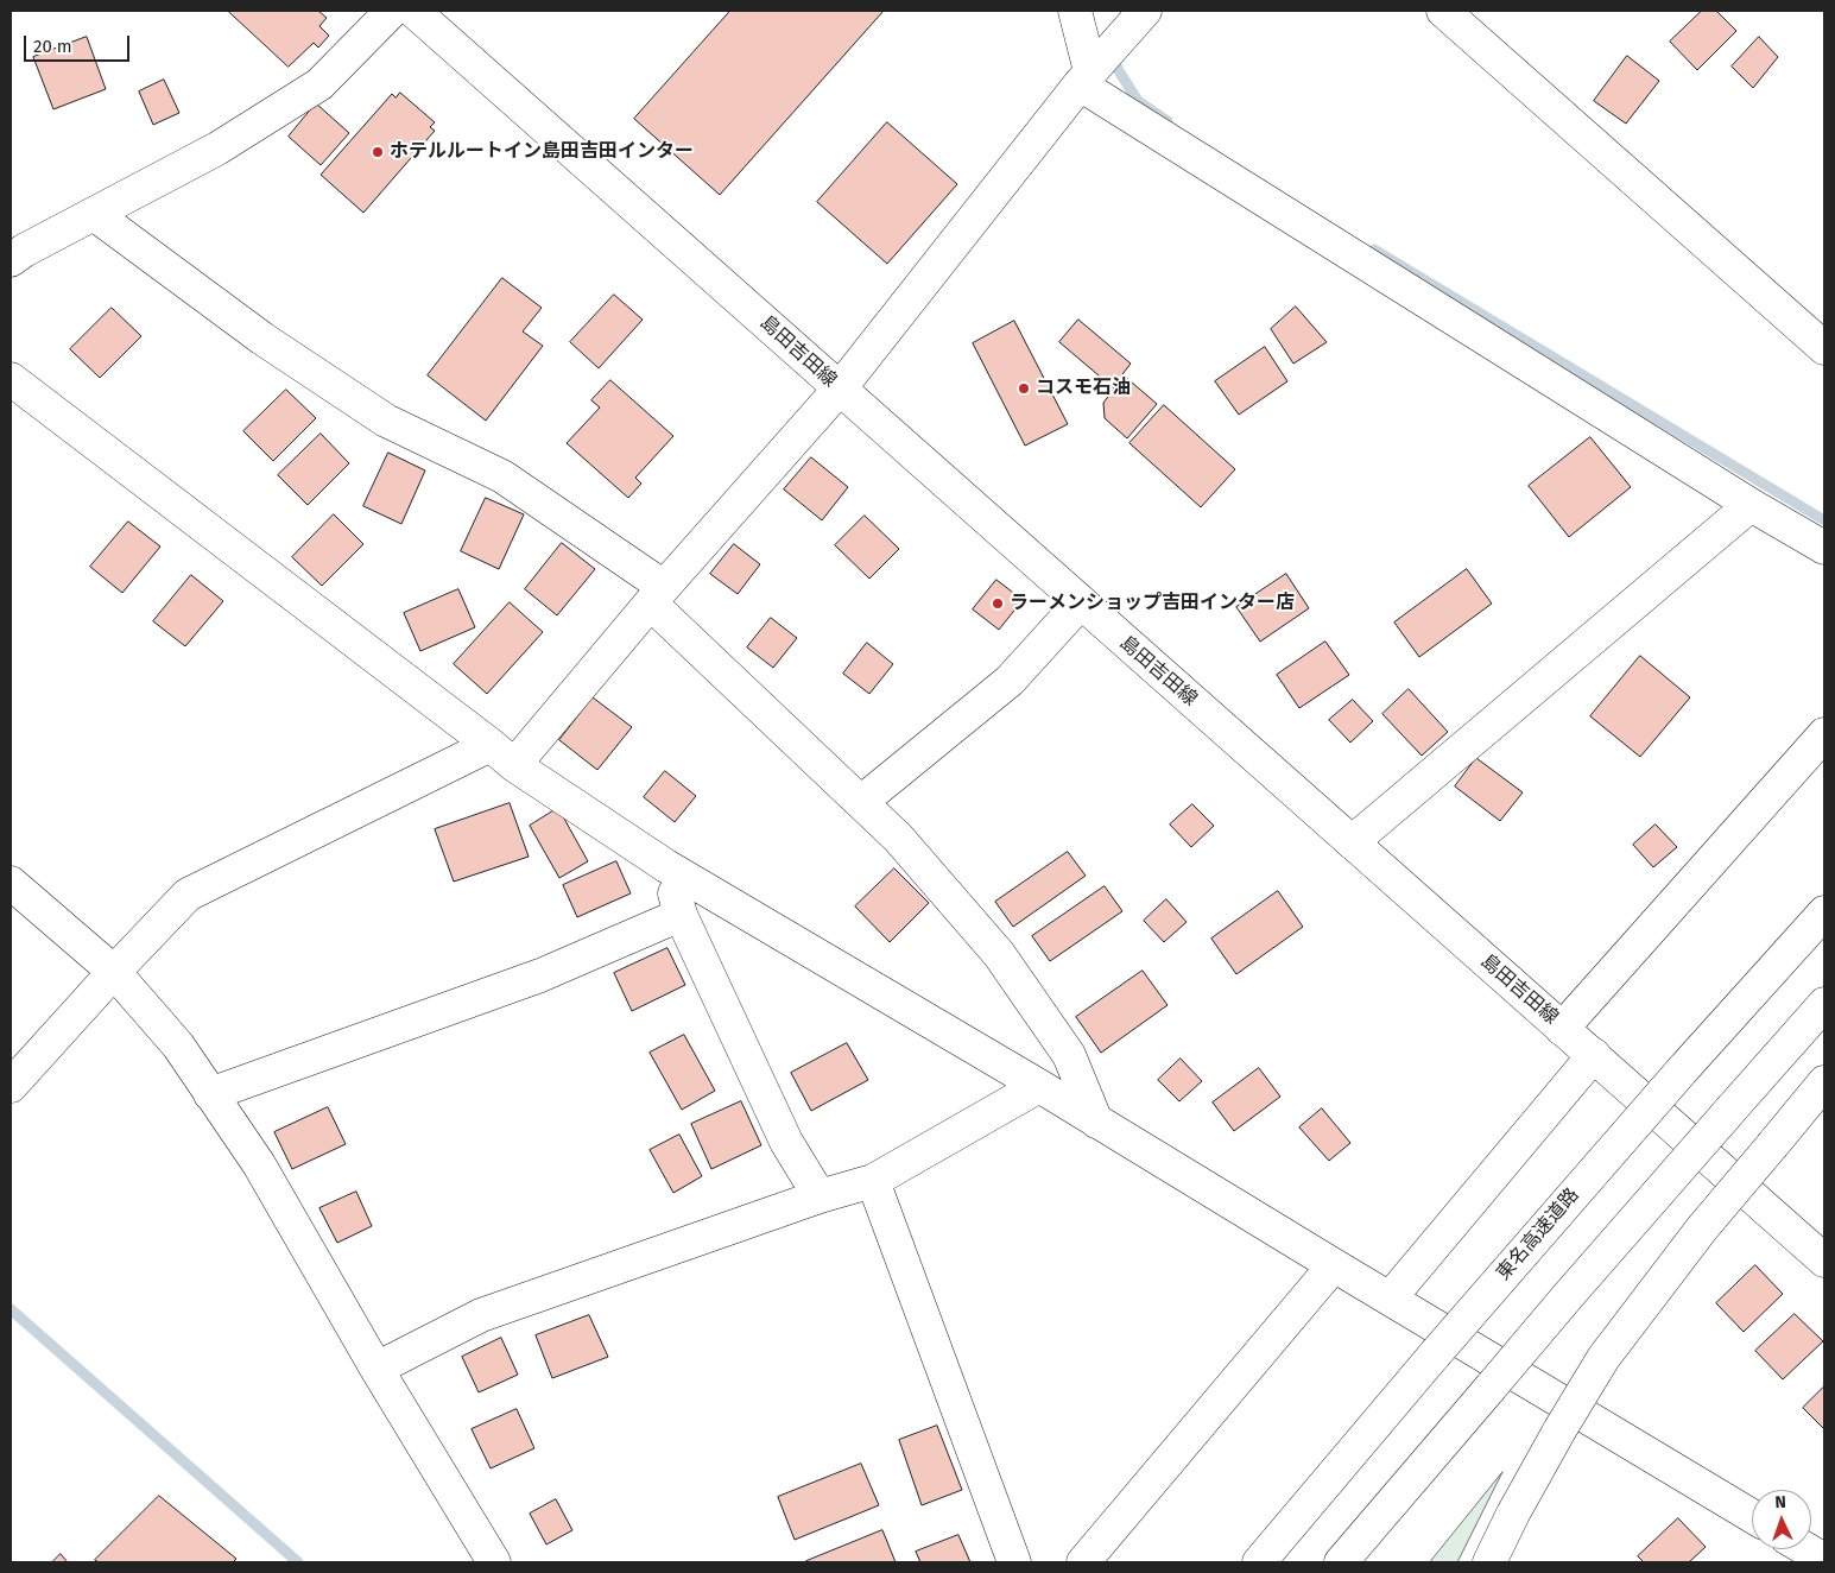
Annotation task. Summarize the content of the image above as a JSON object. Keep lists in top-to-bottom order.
{
  "streets": {
    "main road": ["島田吉田線", "東名高速道路"]
  },
  "places": ["ホテルルートイン島田吉田インター", "コスモ石油", "ラーメンショップ吉田インター店"],
  "scale_bar": "20 m",
  "north": "top"
}
